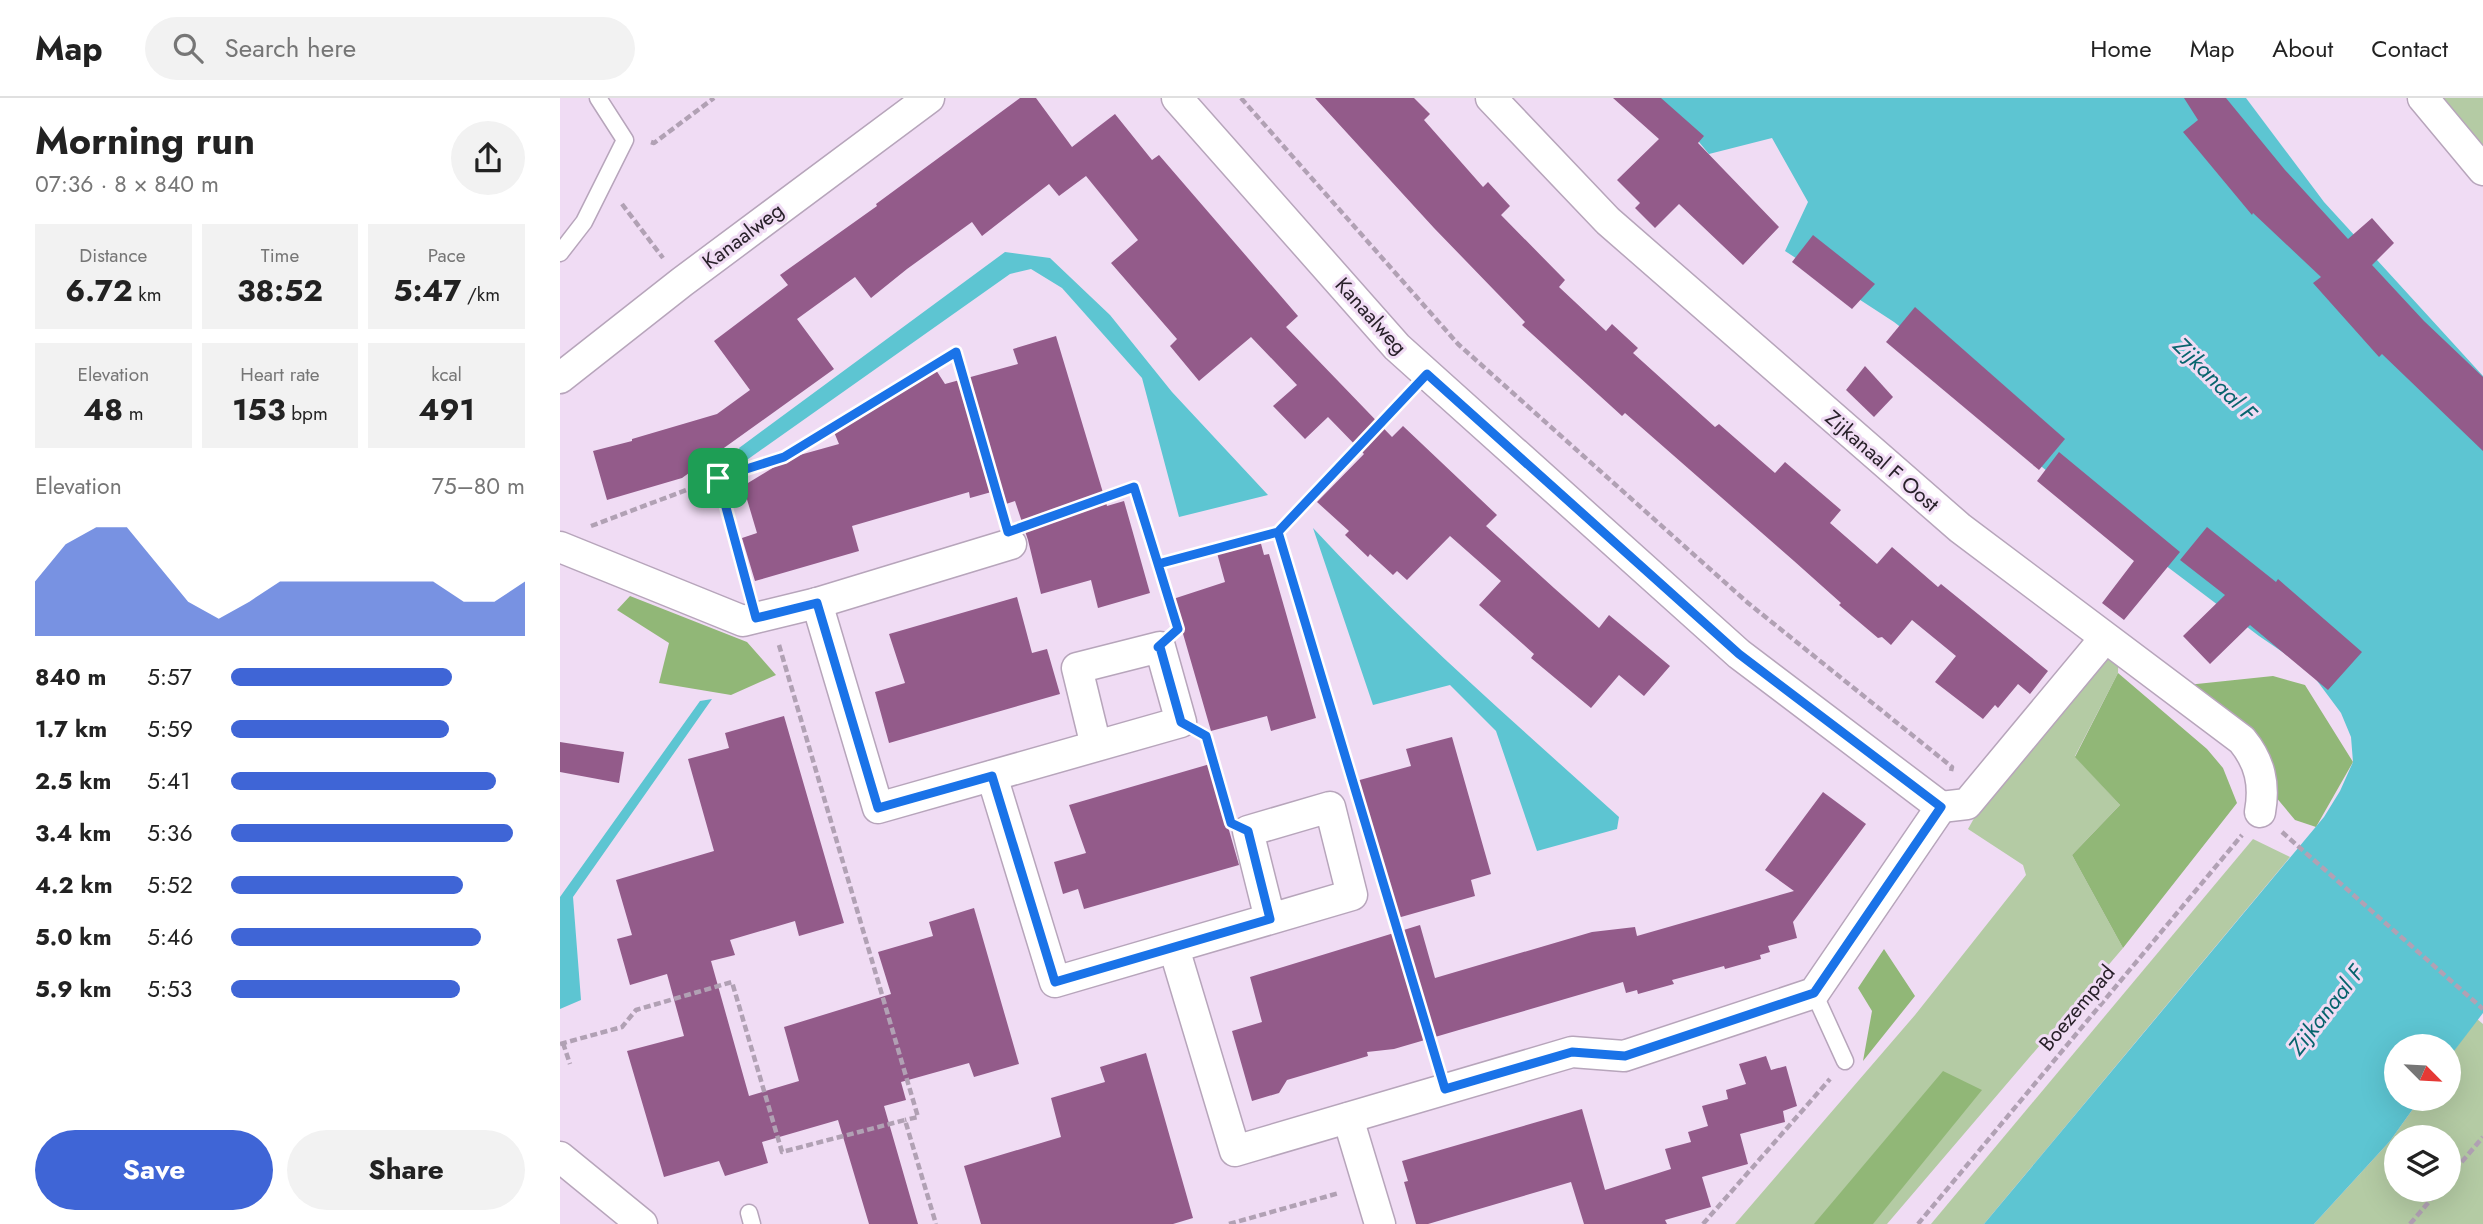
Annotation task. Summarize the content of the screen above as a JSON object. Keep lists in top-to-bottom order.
{
  "streets": {
    "street": ["Kanaalweg", "Zijkanaal F Oost"],
    "path": ["Boezempad"]
  },
  "crossings": [
    ["Zijkanaal F Oost", "Boezempad"]
  ],
  "water": ["Zijkanaal F"],
  "north": "bottom right",
  "page": {
    "header": "Map",
    "search": "Search here",
    "nav": [
      "Home",
      "Map",
      "About",
      "Contact"
    ],
    "heading": ["Morning run", "07:36 · 8 × 840 m"],
    "stats": [
      ["Distance", "6.72 km"],
      ["Time", "38:52"],
      ["Pace", "5:47 /km"],
      ["Elevation", "48 m"],
      ["Heart rate", "153 bpm"],
      ["kcal", "491"]
    ],
    "chart": ["Elevation", "75–80 m"],
    "list": [
      {
        "name": "840 m",
        "note": "5:57"
      },
      {
        "name": "1.7 km",
        "note": "5:59"
      },
      {
        "name": "2.5 km",
        "note": "5:41"
      },
      {
        "name": "3.4 km",
        "note": "5:36"
      },
      {
        "name": "4.2 km",
        "note": "5:52"
      },
      {
        "name": "5.0 km",
        "note": "5:46"
      },
      {
        "name": "5.9 km",
        "note": "5:53"
      }
    ],
    "buttons": ["Save", "Share"]
  }
}
